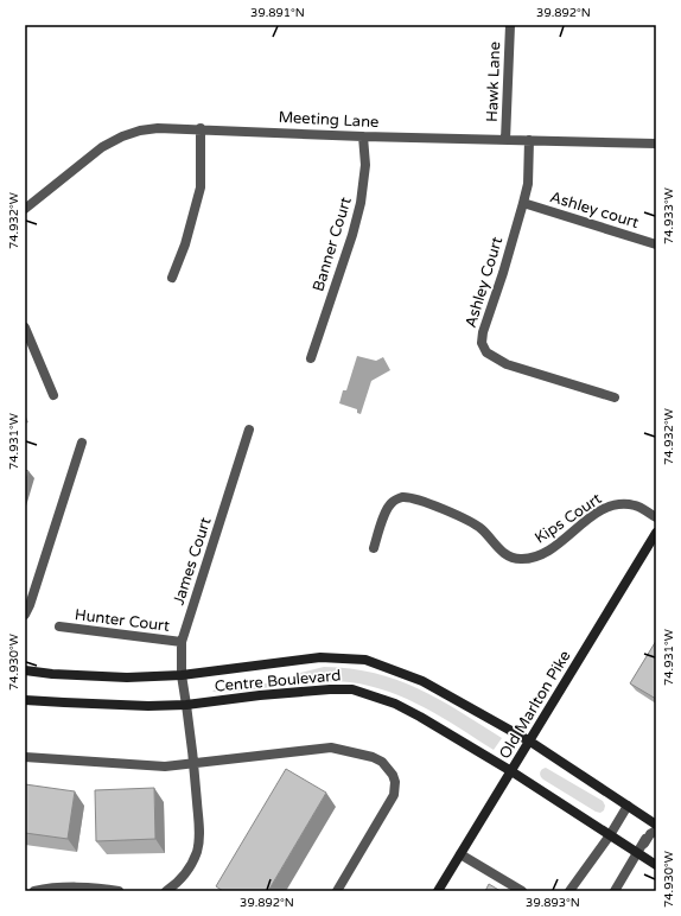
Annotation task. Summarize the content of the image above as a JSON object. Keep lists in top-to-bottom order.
{
  "streets": {
    "street": [
      "Hawk Lane",
      "Meeting Lane",
      "Ashley court",
      "Banner Court",
      "Ashley Court",
      "Kips Court",
      "James Court",
      "Hunter Court",
      "Centre Boulevard",
      "Old Marlton Pike"
    ]
  },
  "crossings": [
    ["Hawk Lane", "Meeting Lane"],
    ["Meeting Lane", "Banner Court"],
    ["Meeting Lane", "Ashley Court"],
    ["Ashley court", "Ashley Court"],
    ["James Court", "Hunter Court"],
    ["James Court", "Centre Boulevard"],
    ["Centre Boulevard", "Old Marlton Pike"]
  ],
  "coordinates": [
    "39.891°N",
    "39.892°N",
    "74.933°W",
    "74.932°W",
    "74.931°W",
    "74.930°W",
    "39.893°N"
  ]
}
